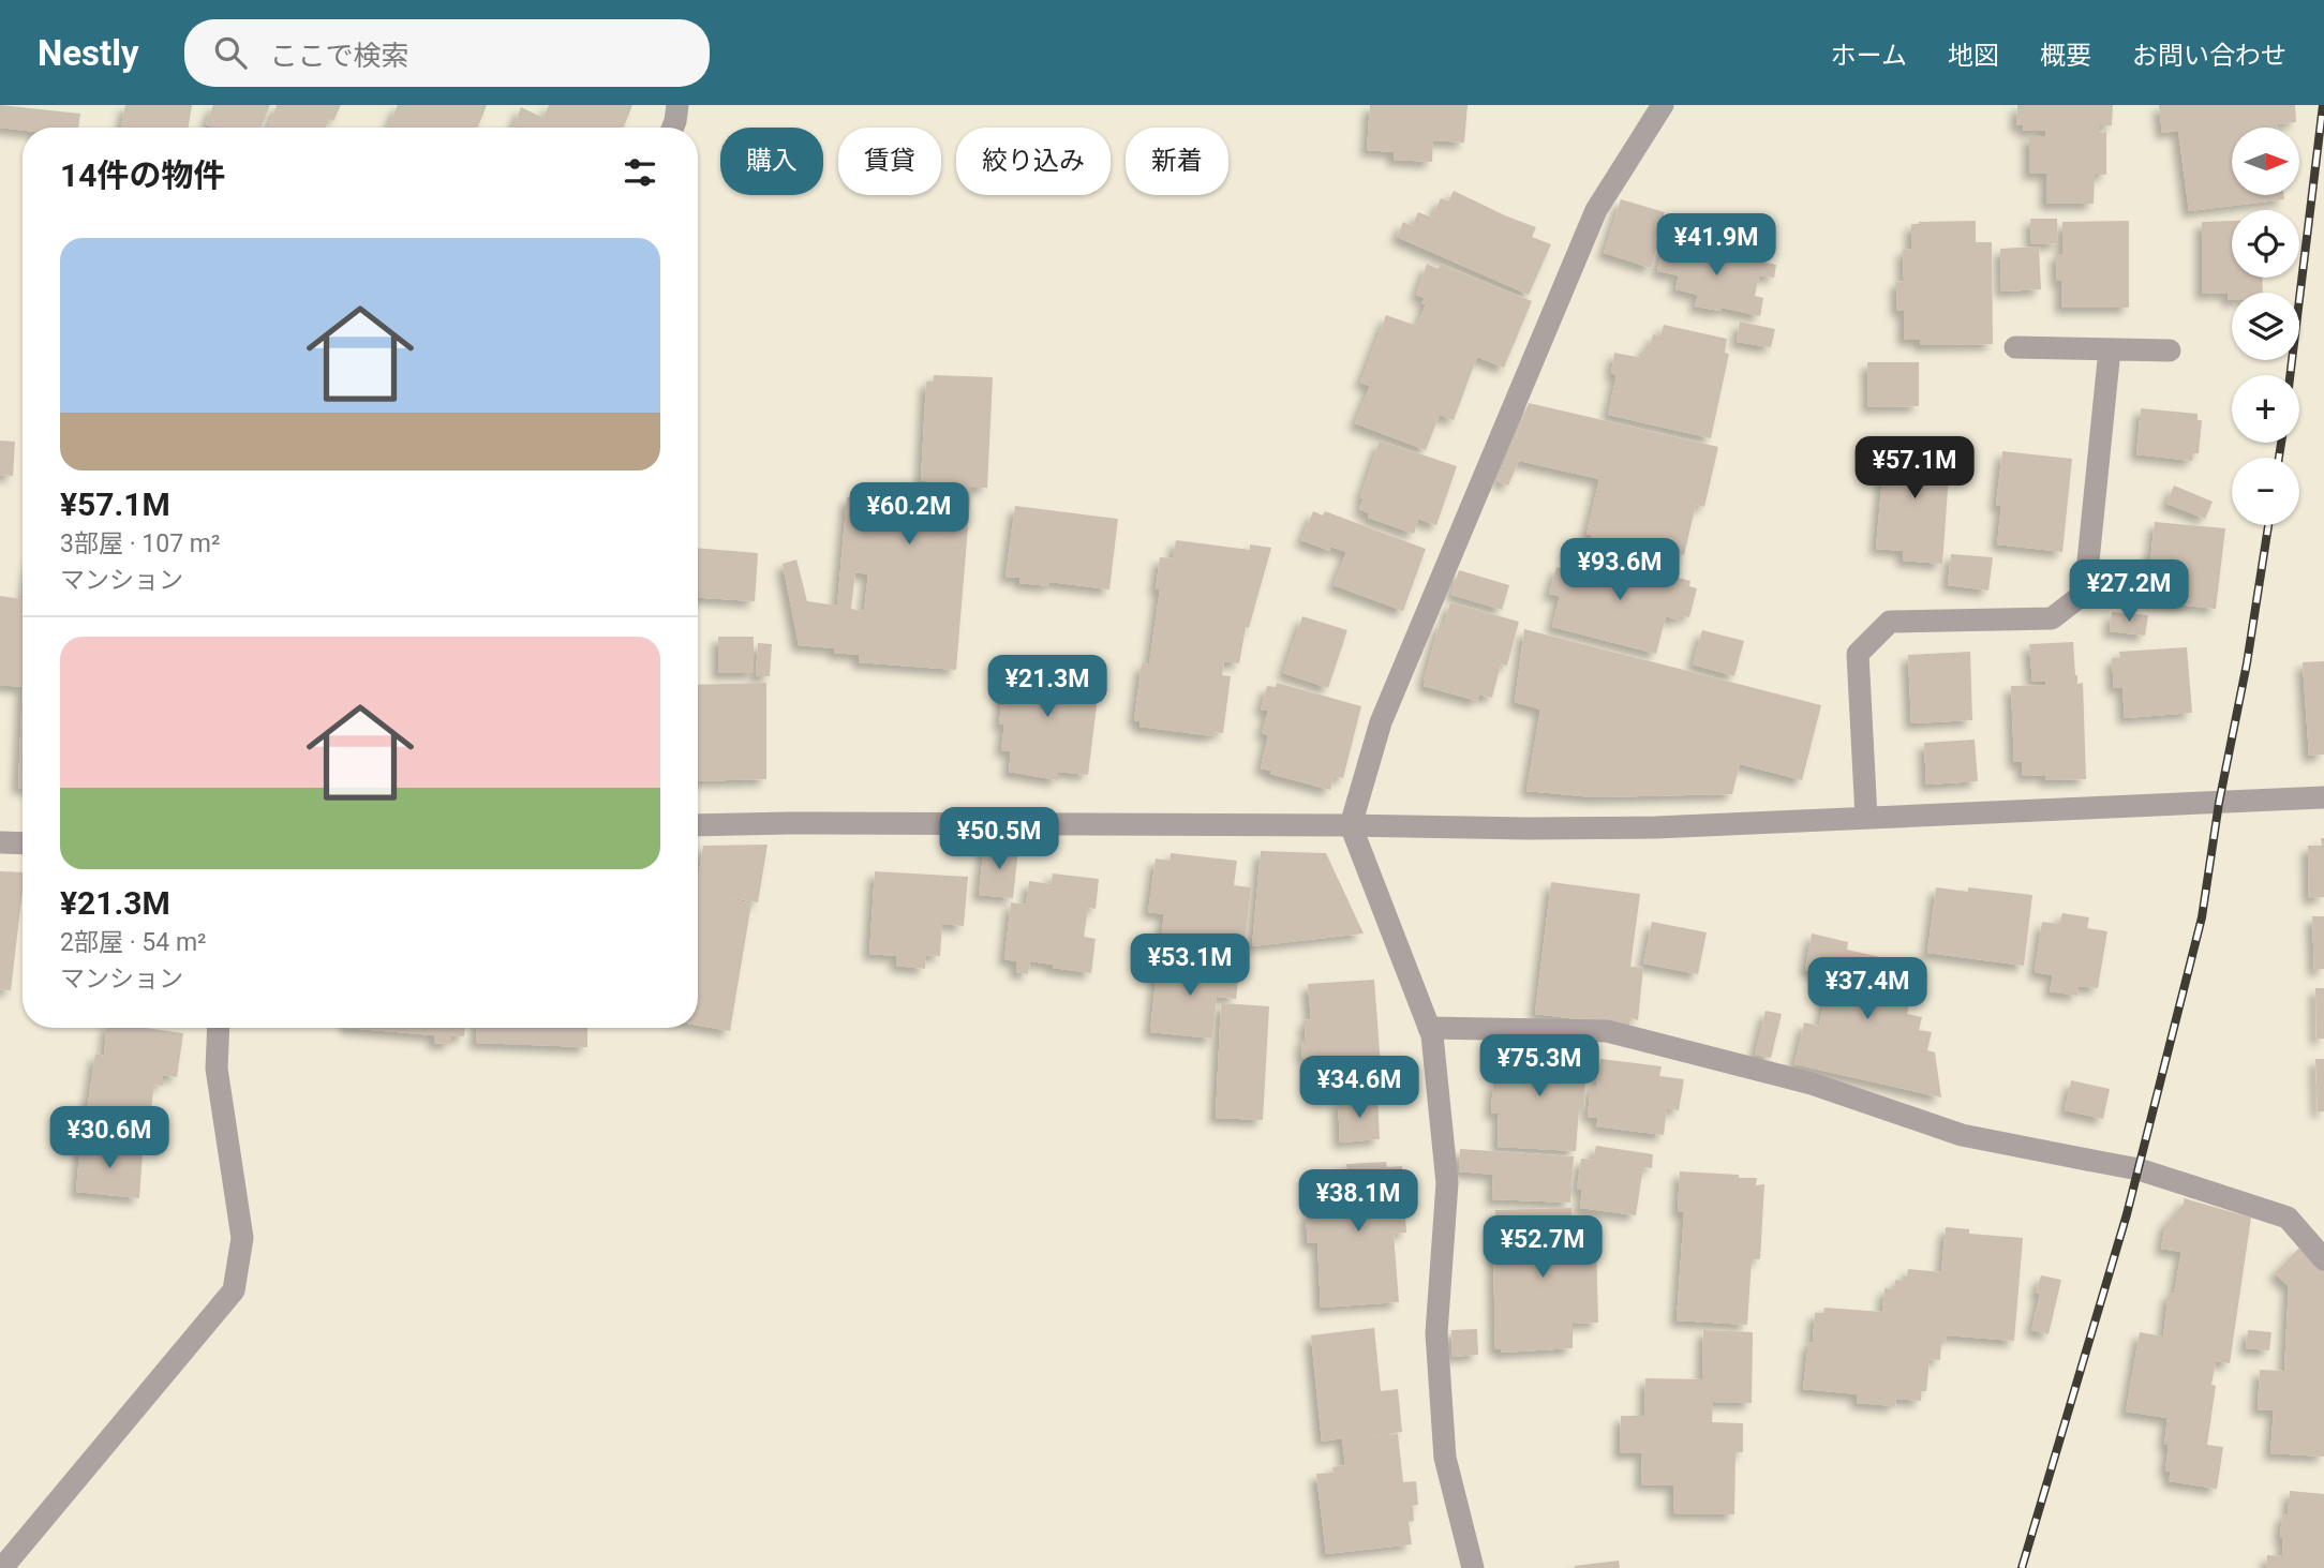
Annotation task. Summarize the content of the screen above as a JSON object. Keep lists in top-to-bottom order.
{
  "north": "right",
  "page": {
    "header": "Nestly",
    "search": "ここで検索",
    "nav": [
      "ホーム",
      "地図",
      "概要",
      "お問い合わせ"
    ],
    "map_buttons": ["+", "−"],
    "chip": [
      "購入",
      "賃貸",
      "絞り込み",
      "新着"
    ],
    "heading": "14件の物件",
    "price": [
      "¥41.9M",
      "¥57.1M",
      "¥60.2M",
      "¥93.6M",
      "¥27.2M",
      "¥21.3M",
      "¥50.5M",
      "¥53.1M",
      "¥37.4M",
      "¥75.3M",
      "¥34.6M",
      "¥30.6M",
      "¥38.1M",
      "¥52.7M"
    ],
    "list": [
      {
        "name": "¥57.1M",
        "note": "3部屋 · 107 m² · マンション"
      },
      {
        "name": "¥21.3M",
        "note": "2部屋 · 54 m² · マンション"
      }
    ]
  }
}
